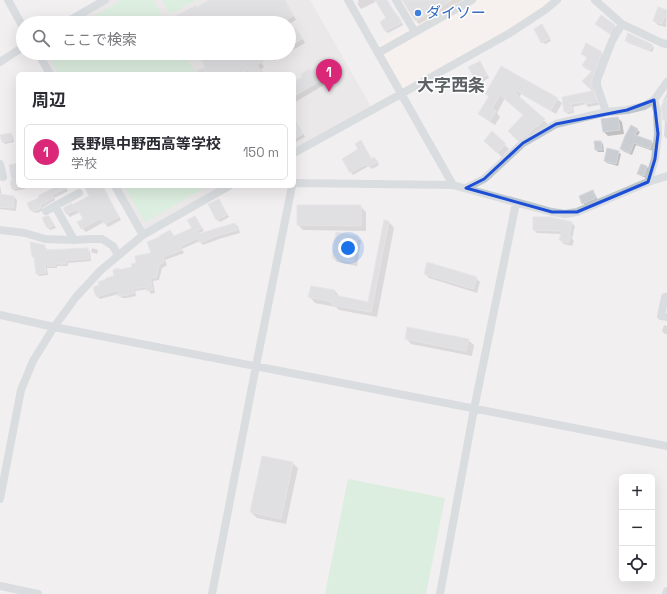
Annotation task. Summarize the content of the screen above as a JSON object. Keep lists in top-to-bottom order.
{
  "districts": ["大字西条"],
  "places": ["ダイソー"],
  "page": {
    "search": "ここで検索",
    "pins": "1",
    "heading": "周辺",
    "list": [
      {
        "mark": "1",
        "name": "長野県中野西高等学校",
        "note": "学校",
        "value": "150 m"
      }
    ],
    "map_buttons": ["+", "−"]
  }
}
